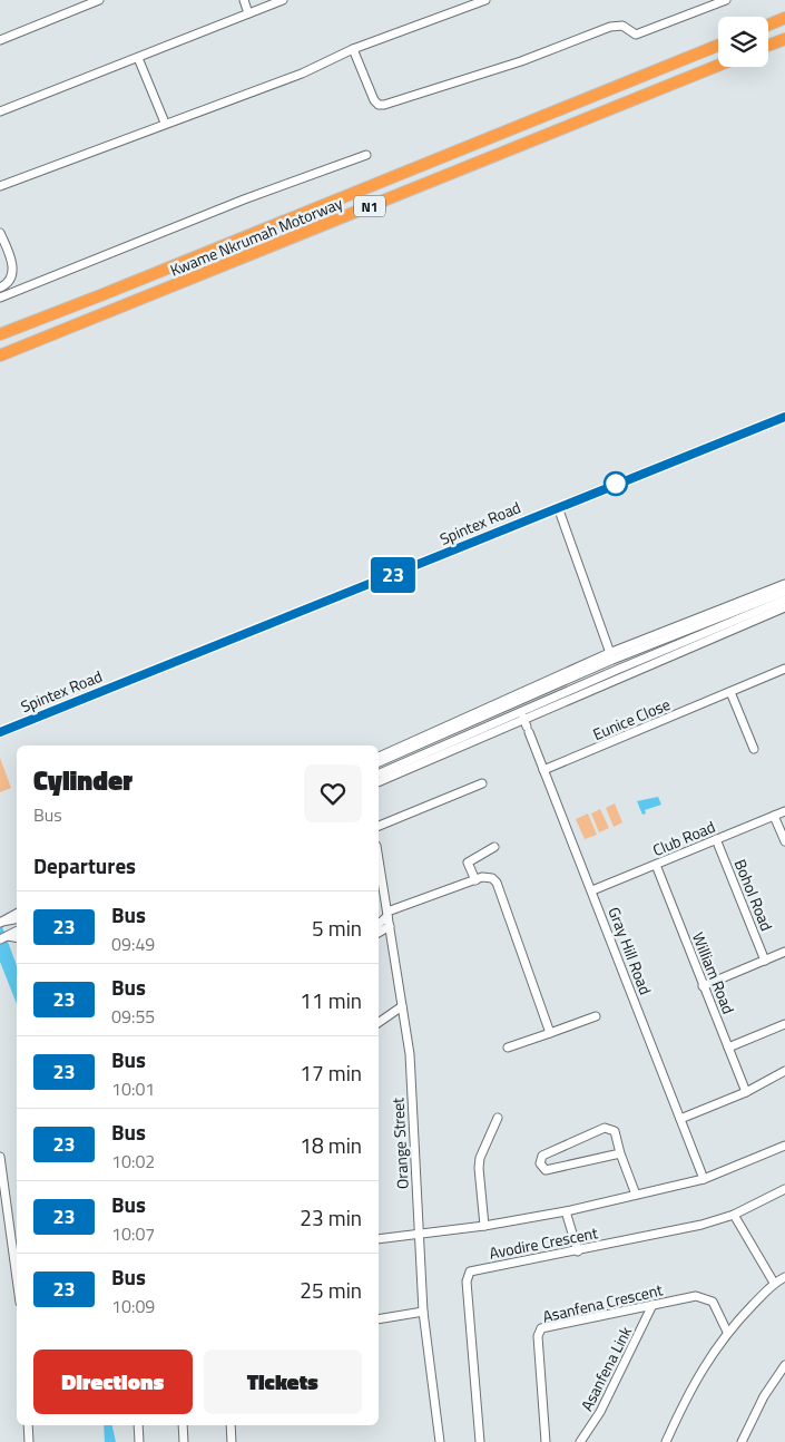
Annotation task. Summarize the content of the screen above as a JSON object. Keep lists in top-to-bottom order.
{
  "streets": {
    "highway": ["N1", "Kwame Nkrumah Motorway"],
    "main road": ["Spintex Road"],
    "street": [
      "Eunice Close",
      "Club Road",
      "Bohol Road",
      "Gray Hill Road",
      "William Road",
      "Orange Street",
      "Avodire Crescent",
      "Asanfena Crescent",
      "Asanfena Link"
    ]
  },
  "crossings": [
    ["Eunice Close", "Gray Hill Road"],
    ["Club Road", "Bohol Road"],
    ["Club Road", "Gray Hill Road"],
    ["Club Road", "William Road"],
    ["Asanfena Crescent", "Asanfena Link"]
  ],
  "lines": ["bus line 23"],
  "page": {
    "on_map": "23",
    "heading": [
      ["Cylinder", "Bus"],
      "Departures"
    ],
    "list": [
      {
        "mark": "23",
        "name": "Bus",
        "note": "09:49",
        "value": "5 min"
      },
      {
        "mark": "23",
        "name": "Bus",
        "note": "09:55",
        "value": "11 min"
      },
      {
        "mark": "23",
        "name": "Bus",
        "note": "10:01",
        "value": "17 min"
      },
      {
        "mark": "23",
        "name": "Bus",
        "note": "10:02",
        "value": "18 min"
      },
      {
        "mark": "23",
        "name": "Bus",
        "note": "10:07",
        "value": "23 min"
      },
      {
        "mark": "23",
        "name": "Bus",
        "note": "10:09",
        "value": "25 min"
      }
    ],
    "buttons": ["Directions", "Tickets"]
  }
}
